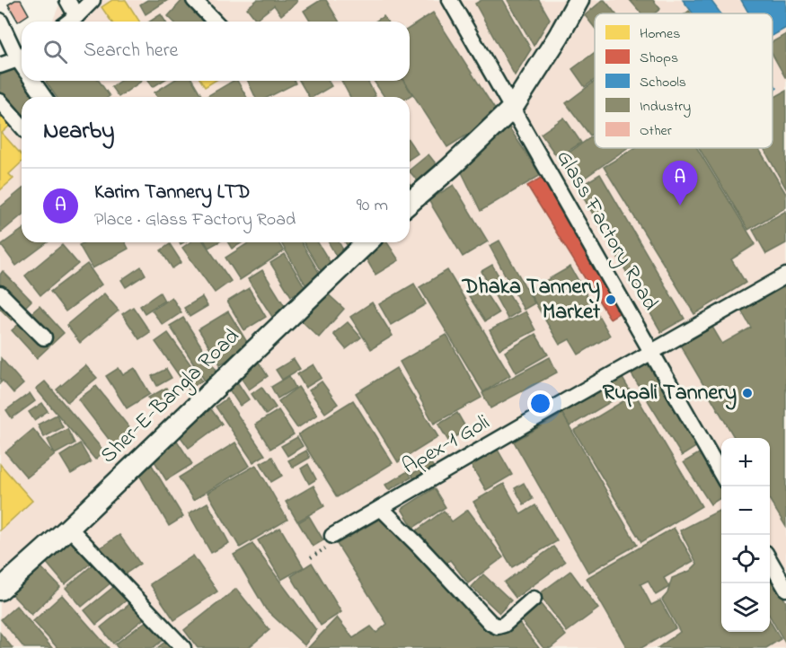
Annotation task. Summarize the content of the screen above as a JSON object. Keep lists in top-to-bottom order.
{
  "streets": {
    "street": ["Glass Factory Road", "Sher-E-Bangla Road", "Apex-1 Goli"]
  },
  "crossings": [
    ["Glass Factory Road", "Apex-1 Goli"]
  ],
  "places": ["Dhaka Tannery Market", "Rupali Tannery"],
  "legend": [
    "Homes",
    "Shops",
    "Schools",
    "Industry",
    "Other"
  ],
  "page": {
    "search": "Search here",
    "heading": "Nearby",
    "pins": "A",
    "list": [
      {
        "mark": "A",
        "name": "Karim Tannery LTD",
        "note": "Place · Glass Factory Road",
        "value": "90 m"
      }
    ],
    "map_buttons": ["+", "−"]
  }
}
